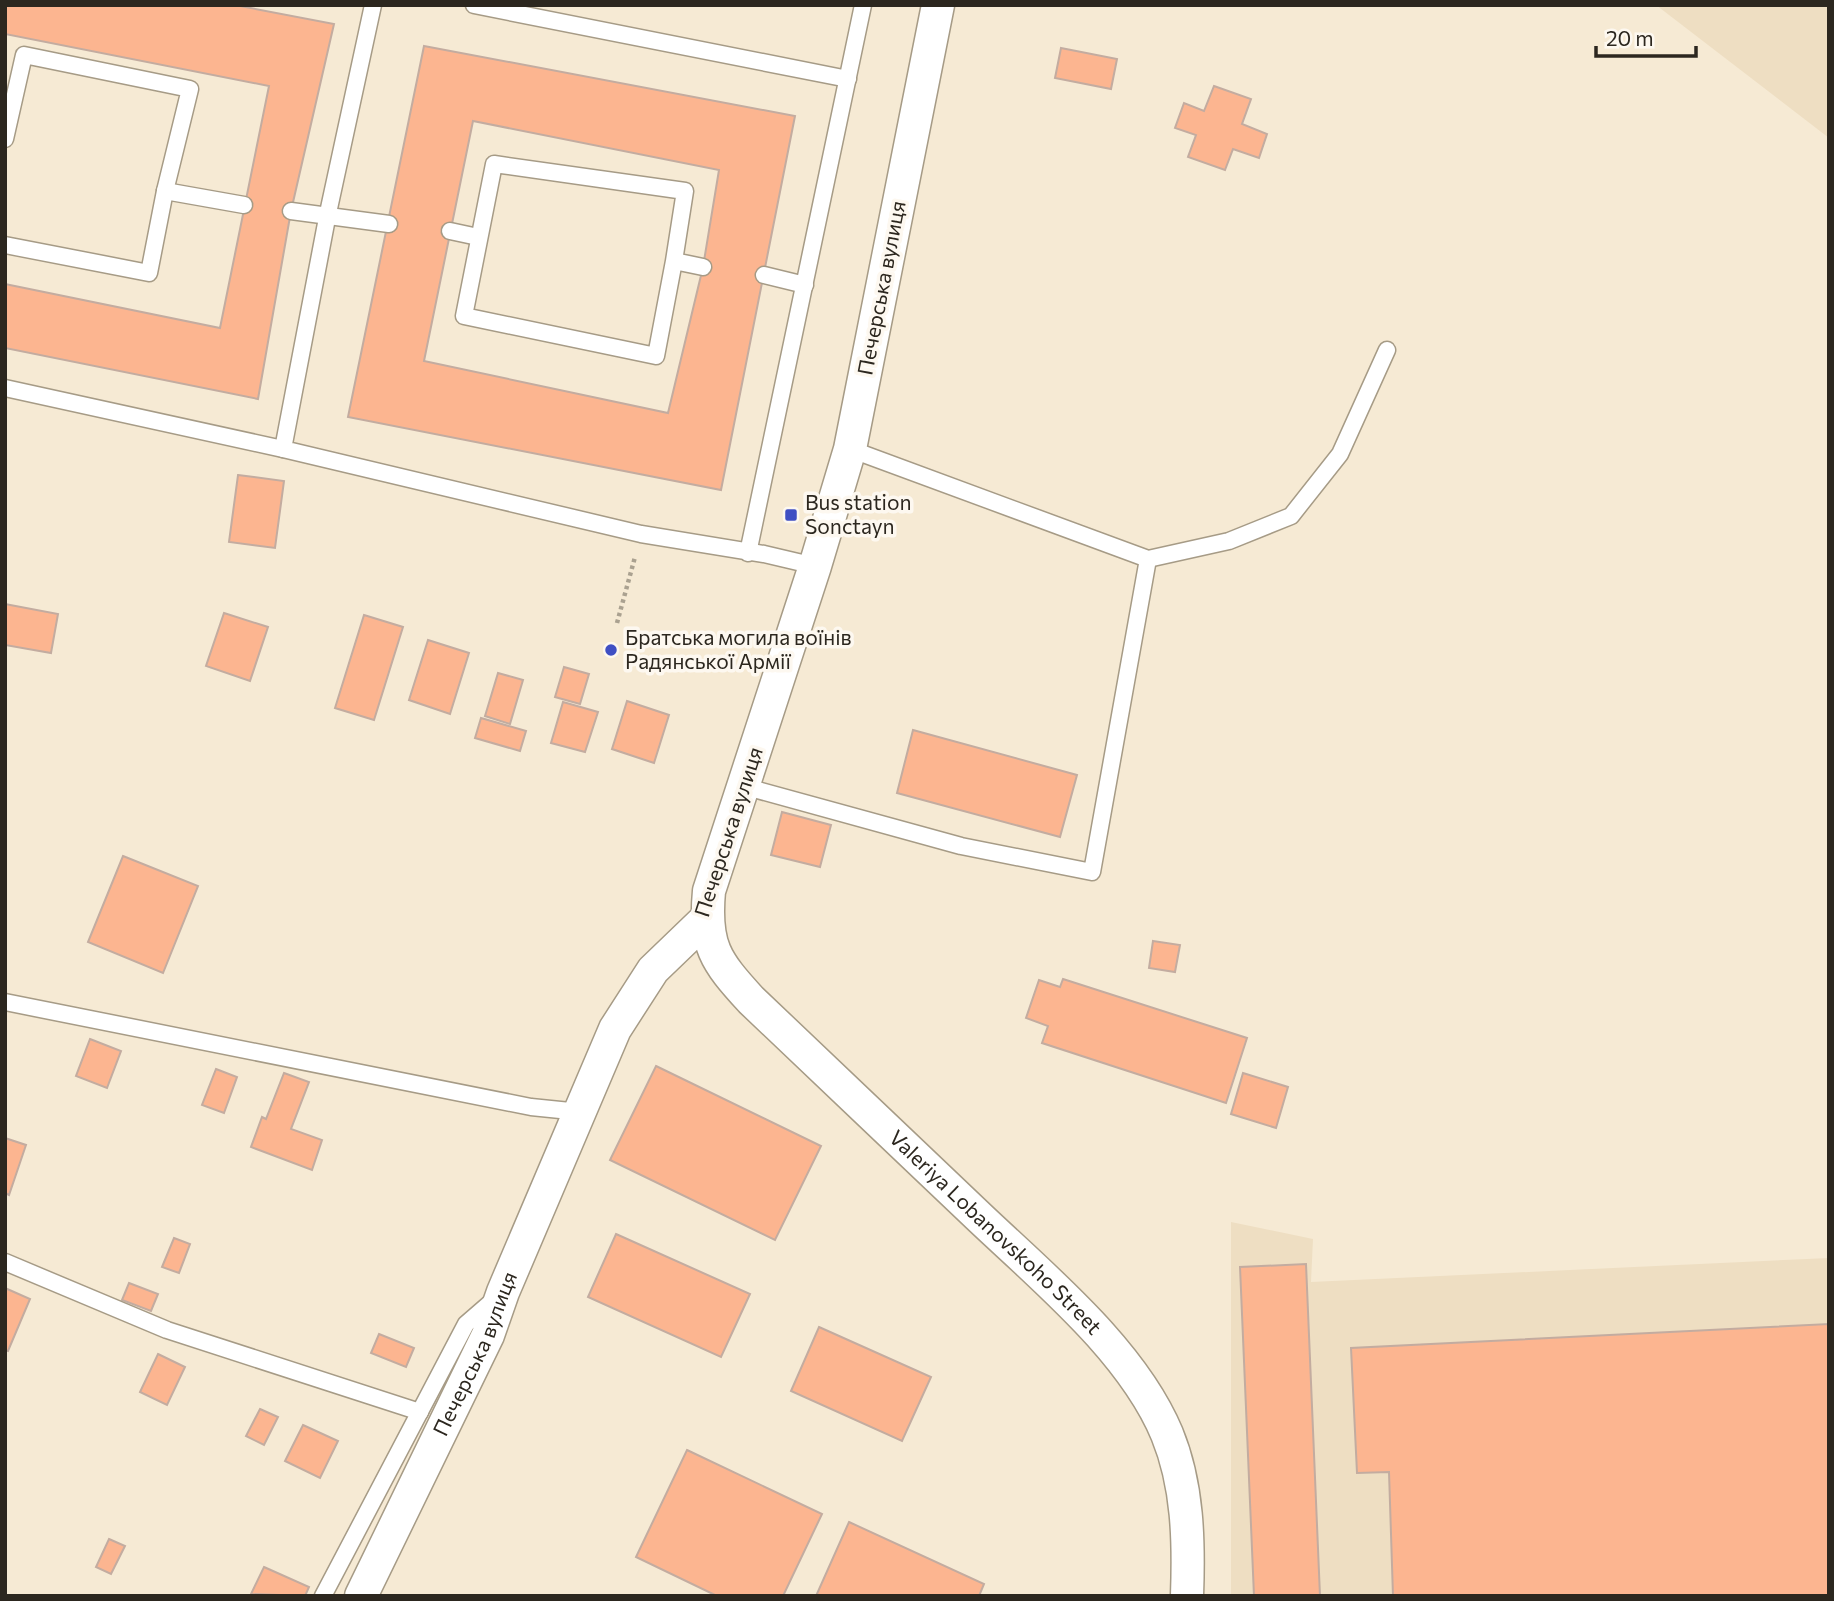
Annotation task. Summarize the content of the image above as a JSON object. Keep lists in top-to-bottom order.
{
  "streets": {
    "street": ["Печерська вулиця", "Valeriya Lobanovskoho Street"]
  },
  "crossings": [
    ["Печерська вулиця", "Valeriya Lobanovskoho Street"]
  ],
  "places": {
    "transit": ["Bus station Sonctayn"],
    "other": ["Братська могила воїнів Радянської Армії"]
  },
  "scale_bar": "20 m"
}
